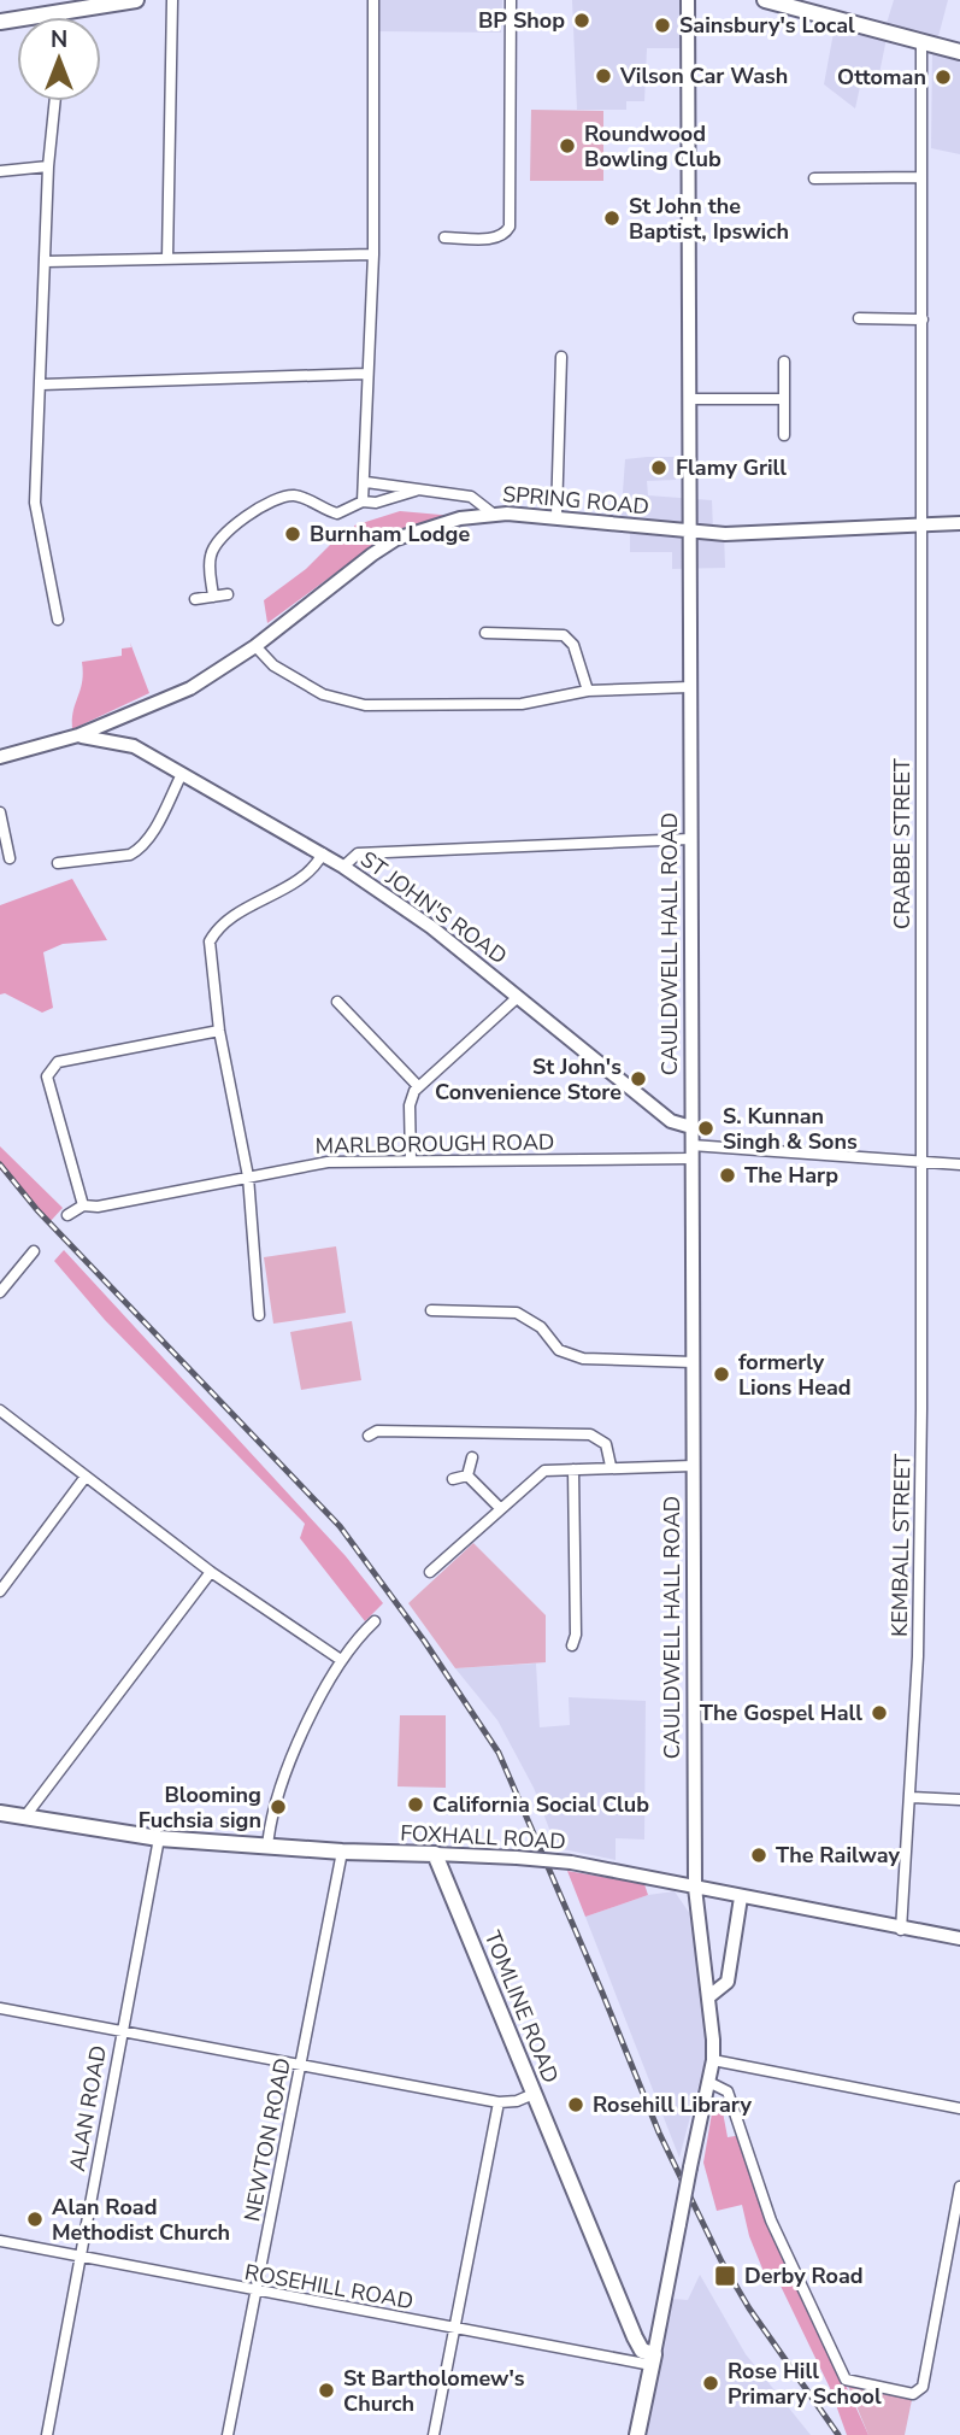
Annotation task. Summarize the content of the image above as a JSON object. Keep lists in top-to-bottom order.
{
  "streets": {
    "main road": ["FOXHALL ROAD", "TOMLINE ROAD"],
    "street": [
      "SPRING ROAD",
      "CRABBE STREET",
      "ST JOHN'S ROAD",
      "CAULDWELL HALL ROAD",
      "MARLBOROUGH ROAD",
      "KEMBALL STREET",
      "ALAN ROAD",
      "NEWTON ROAD",
      "ROSEHILL ROAD"
    ]
  },
  "crossings": [
    ["SPRING ROAD", "CRABBE STREET"],
    ["SPRING ROAD", "ST JOHN'S ROAD"],
    ["SPRING ROAD", "CAULDWELL HALL ROAD"],
    ["CRABBE STREET", "MARLBOROUGH ROAD"],
    ["CRABBE STREET", "KEMBALL STREET"],
    ["ST JOHN'S ROAD", "CAULDWELL HALL ROAD"],
    ["CAULDWELL HALL ROAD", "MARLBOROUGH ROAD"],
    ["CAULDWELL HALL ROAD", "FOXHALL ROAD"],
    ["MARLBOROUGH ROAD", "KEMBALL STREET"],
    ["KEMBALL STREET", "FOXHALL ROAD"],
    ["FOXHALL ROAD", "TOMLINE ROAD"],
    ["FOXHALL ROAD", "ALAN ROAD"],
    ["FOXHALL ROAD", "NEWTON ROAD"],
    ["TOMLINE ROAD", "ROSEHILL ROAD"],
    ["ALAN ROAD", "ROSEHILL ROAD"],
    ["NEWTON ROAD", "ROSEHILL ROAD"]
  ],
  "places": {
    "other": [
      "BP Shop",
      "Sainsbury's Local",
      "Vilson Car Wash",
      "Ottoman",
      "Roundwood Bowling Club",
      "St John the Baptist, Ipswich",
      "Flamy Grill",
      "Burnham Lodge",
      "St John's Convenience Store",
      "S. Kunnan Singh & Sons",
      "The Harp",
      "formerly Lions Head",
      "The Gospel Hall",
      "California Social Club",
      "Blooming Fuchsia sign",
      "The Railway",
      "Rosehill Library",
      "Alan Road Methodist Church",
      "Rose Hill Primary School",
      "St Bartholomew's Church"
    ],
    "transit": ["Derby Road"]
  },
  "north": "top"
}
